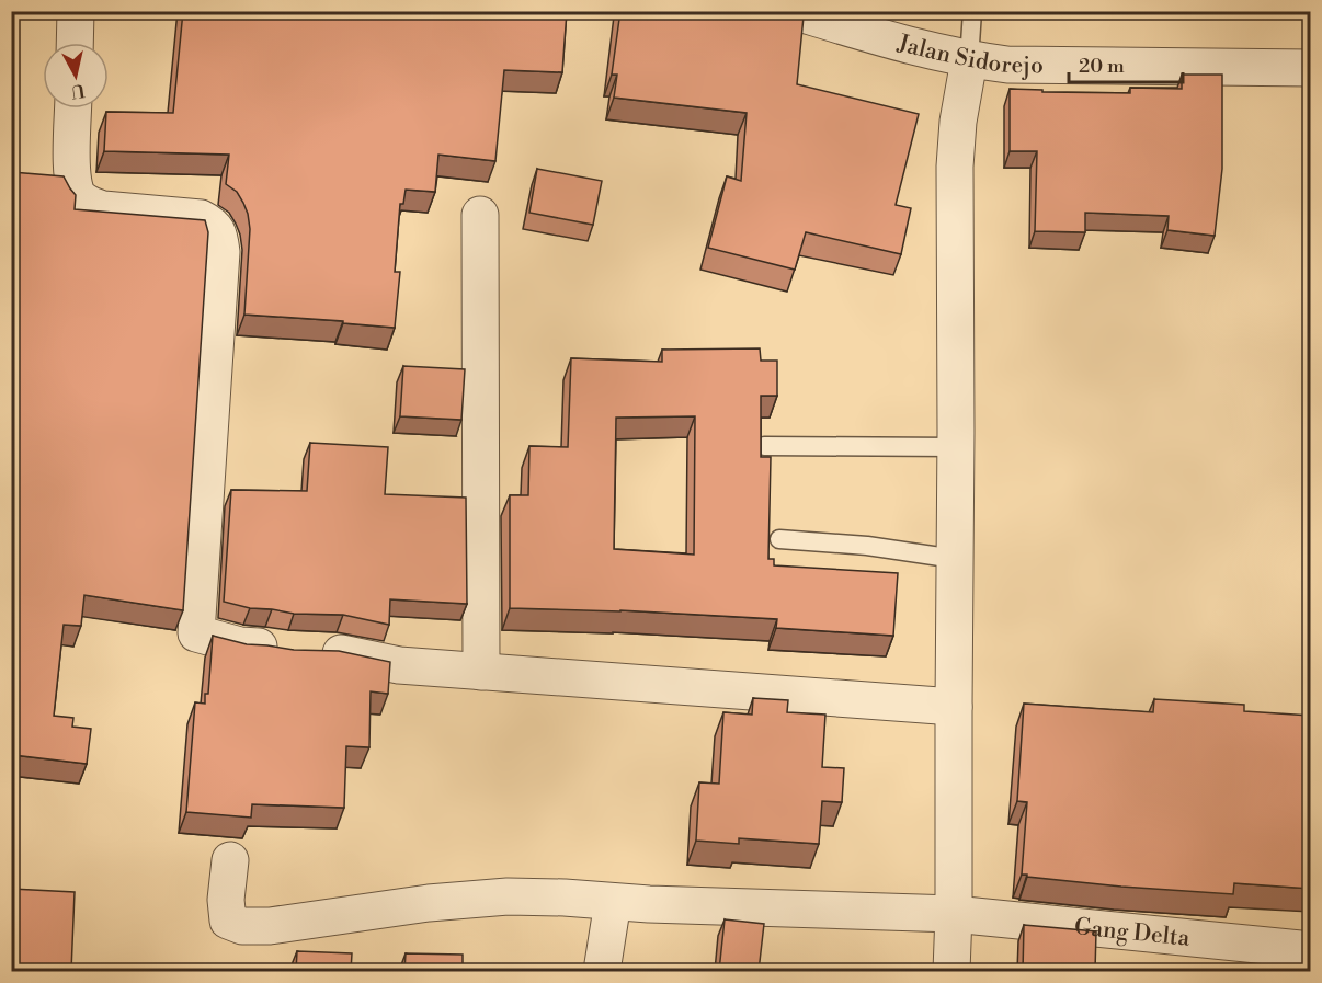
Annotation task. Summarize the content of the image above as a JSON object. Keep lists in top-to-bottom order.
{
  "streets": {
    "street": ["Jalan Sidorejo", "Gang Delta"]
  },
  "scale_bar": "20 m",
  "north": "bottom"
}
